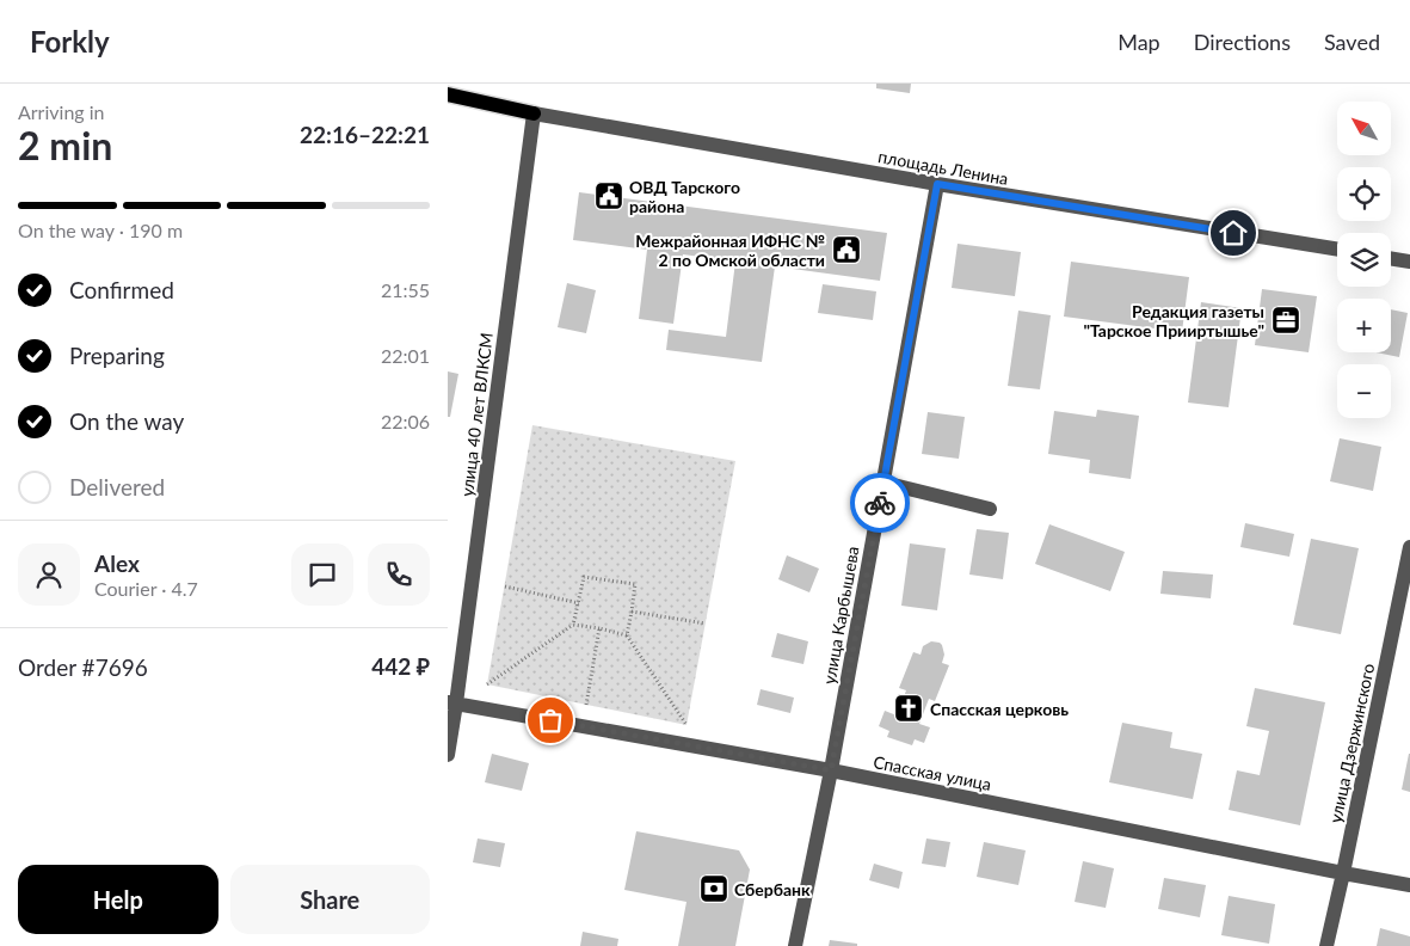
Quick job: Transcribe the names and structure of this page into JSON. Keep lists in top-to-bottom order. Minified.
{"streets":{"street":["площадь Ленина","улица 40 лет ВЛКСМ","улица Карбышева","улица Дзержинского","Спасская улица"]},"crossings":[["площадь Ленина","улица 40 лет ВЛКСМ"],["площадь Ленина","улица Карбышева"],["улица 40 лет ВЛКСМ","Спасская улица"],["улица Карбышева","Спасская улица"],["улица Дзержинского","Спасская улица"]],"places":{"public building":["ОВД Тарского района","Межрайонная ИФНС № 2 по Омской области"],"office":["Редакция газеты \"Тарское Прииртышье\""],"church":["Спасская церковь"],"bank":["Сбербанк"]},"north":"top left","page":{"header":"Forkly","nav":["Map","Directions","Saved"],"heading":["2 min","Arriving in","22:16–22:21"],"panel":["Alex","Courier · 4.7","Order #7696","442 ₽"],"map_buttons":["+","−"],"bar":"On the way · 190 m","list":[["Confirmed","21:55"],["Preparing","22:01"],["On the way","22:06"],"Delivered"],"buttons":["Help","Share"]}}
